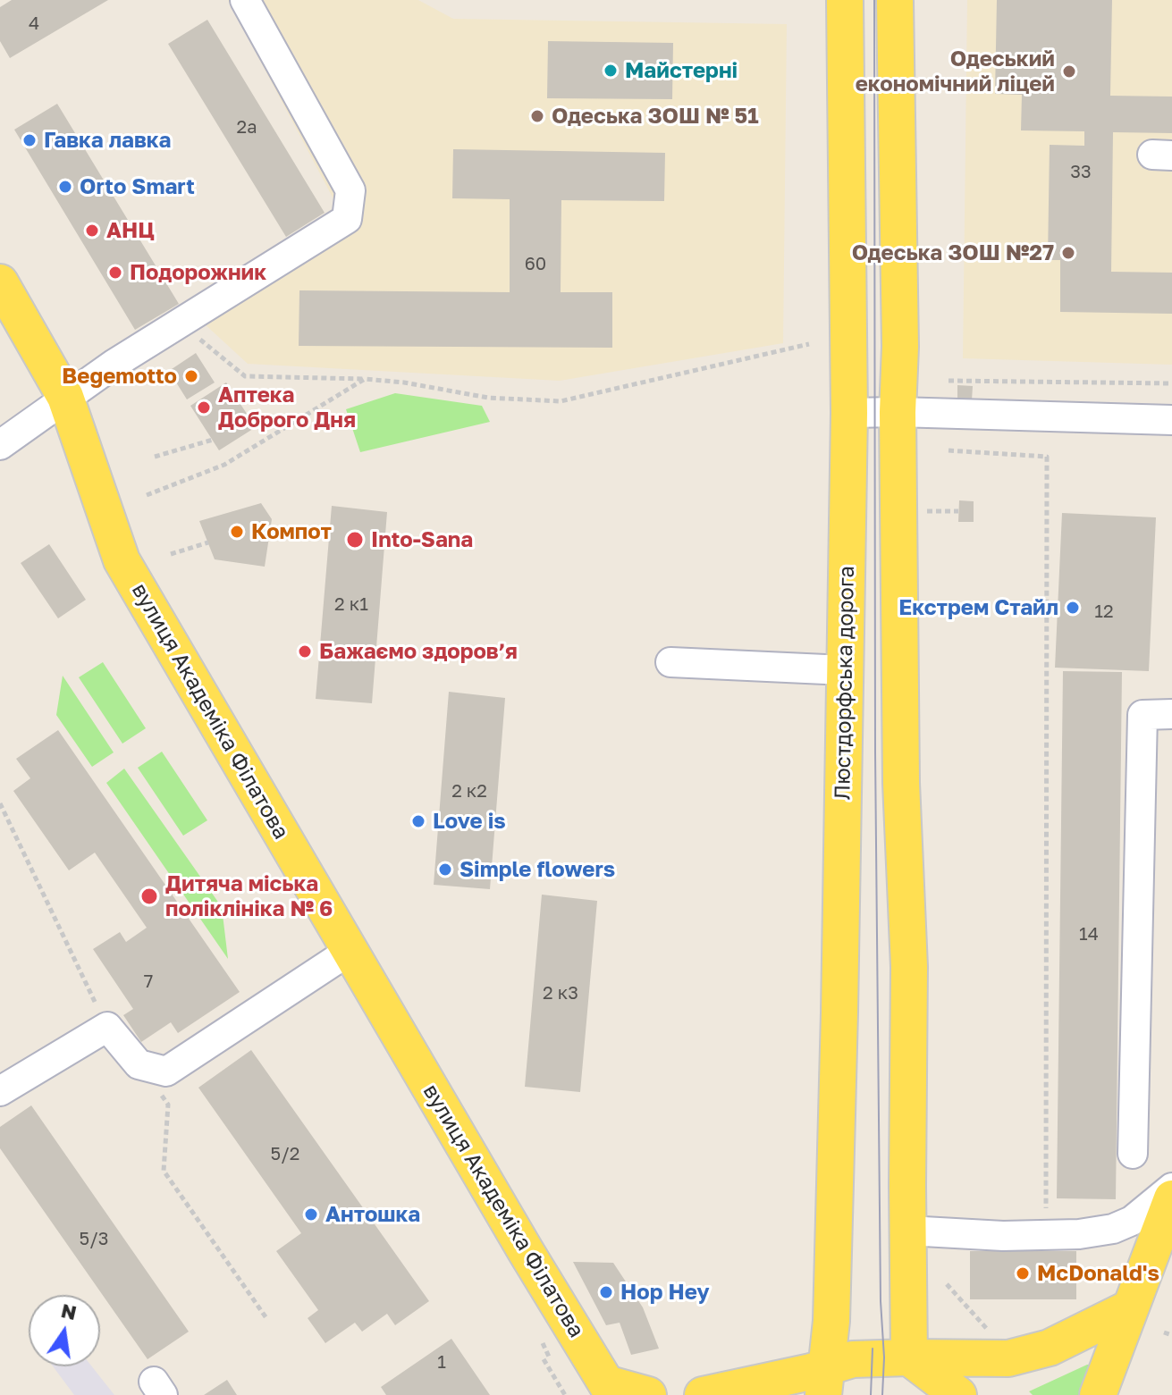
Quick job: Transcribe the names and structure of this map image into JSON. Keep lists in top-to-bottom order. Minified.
{"streets":{"main road":["Люстдорфська дорога","вулиця Академіка Філатова"]},"places":["Майстерні","Одеський економічний ліцей","Одеська ЗОШ № 51","Гавка лавка","Orto Smart","АНЦ","Одеська ЗОШ №27","Подорожник","Begemotto","Аптека Доброго Дня","Компот","Into-Sana","Екстрем Стайл","Бажаємо здоровʼя","Love is","Simple flowers","Дитяча міська поліклініка № 6","Антошка","McDonald's","Hop Hey"],"house_numbers":["4","2а","33","60","2 к1","12","2 к2","14","7","2 к3","5/2","5/3","1"],"north":"top"}
